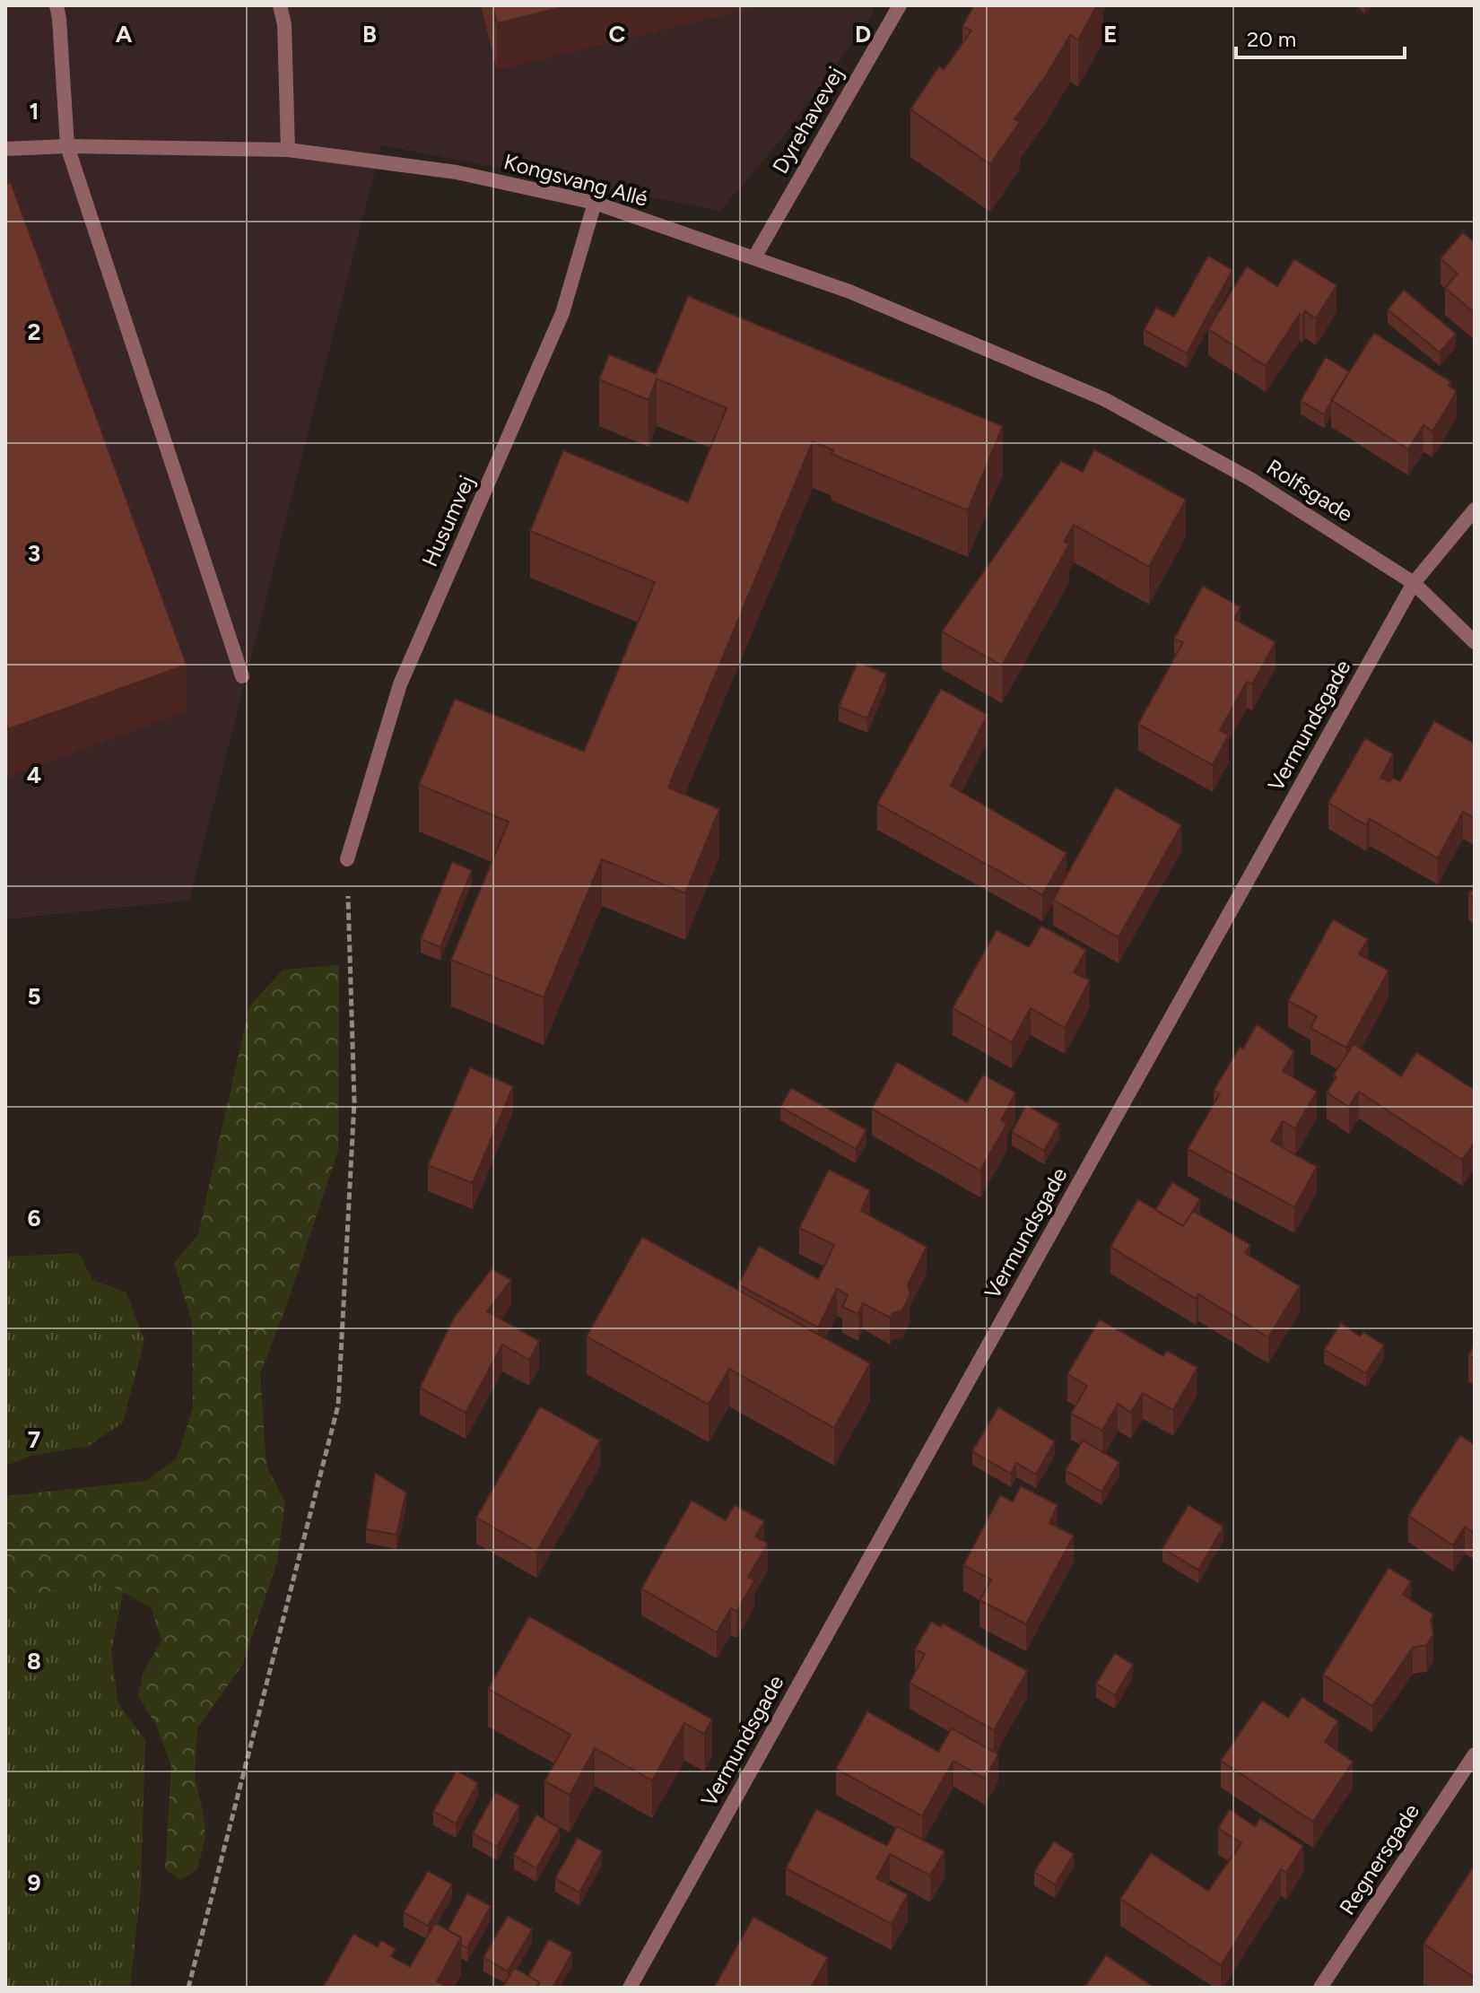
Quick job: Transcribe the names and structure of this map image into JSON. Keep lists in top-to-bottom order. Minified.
{"streets":{"street":["Dyrehavevej","Kongsvang Allé","Rolfsgade","Husumvej","Vermundsgade","Regnersgade"]},"crossings":[["Dyrehavevej","Kongsvang Allé"],["Kongsvang Allé","Rolfsgade"],["Kongsvang Allé","Husumvej"],["Rolfsgade","Vermundsgade"]],"scale_bar":"20 m","grid":{"columns":["A","B","C","D","E"],"rows":["1","2","3","4","5","6","7","8","9"]}}
